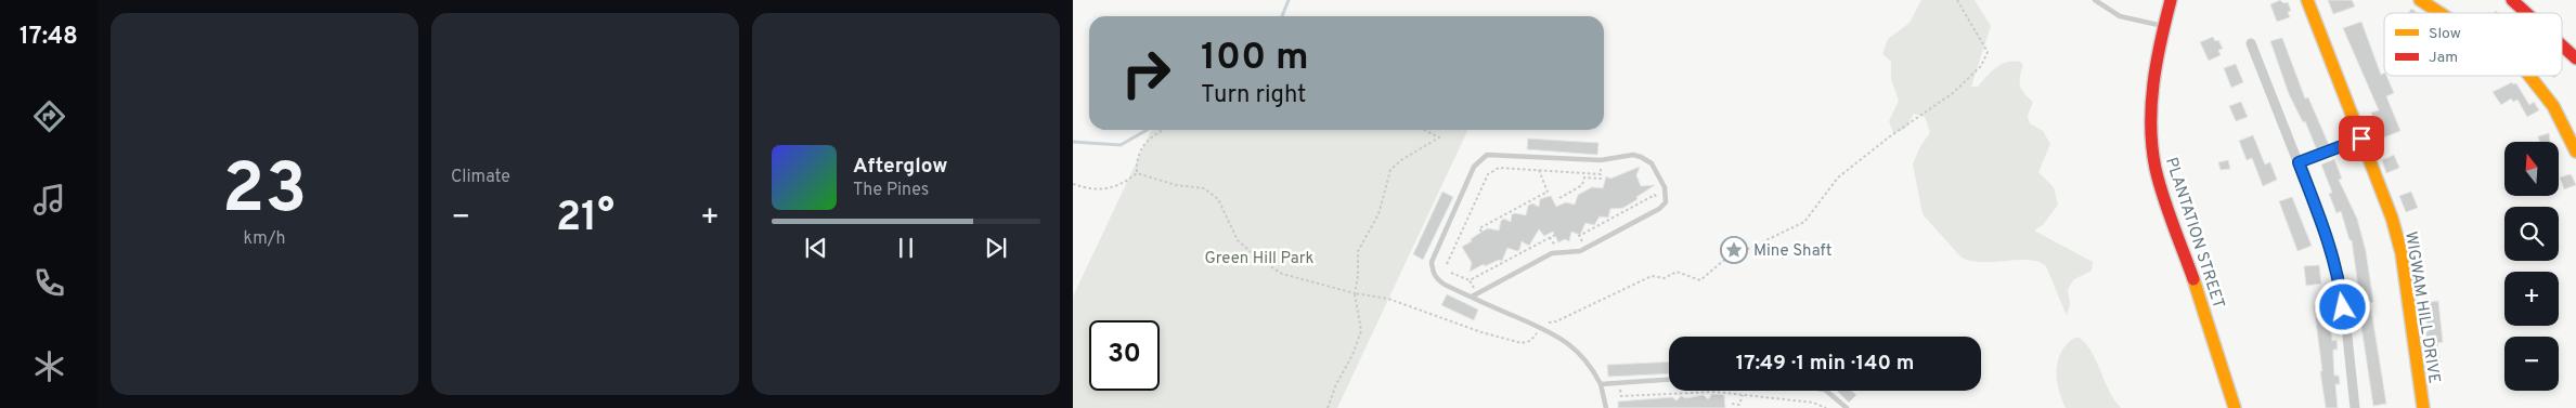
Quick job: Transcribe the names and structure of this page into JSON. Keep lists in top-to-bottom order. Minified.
{"streets":{"street":["PLANTATION STREET","WIGWAM HILL DRIVE"]},"parks":["Green Hill Park"],"places":{"place":["Mine Shaft"]},"legend":["Slow","Jam"],"north":"top","page":{"tabs":"17:48","tile":[["23","km/h"],"Climate"],"turn":["100 m","Turn right"],"map_buttons":["+","−"],"song":["Afterglow","The Pines"],"heat":["−","21°","+"],"limit":"30","trip":"17:49 · 1 min · 140 m"}}
